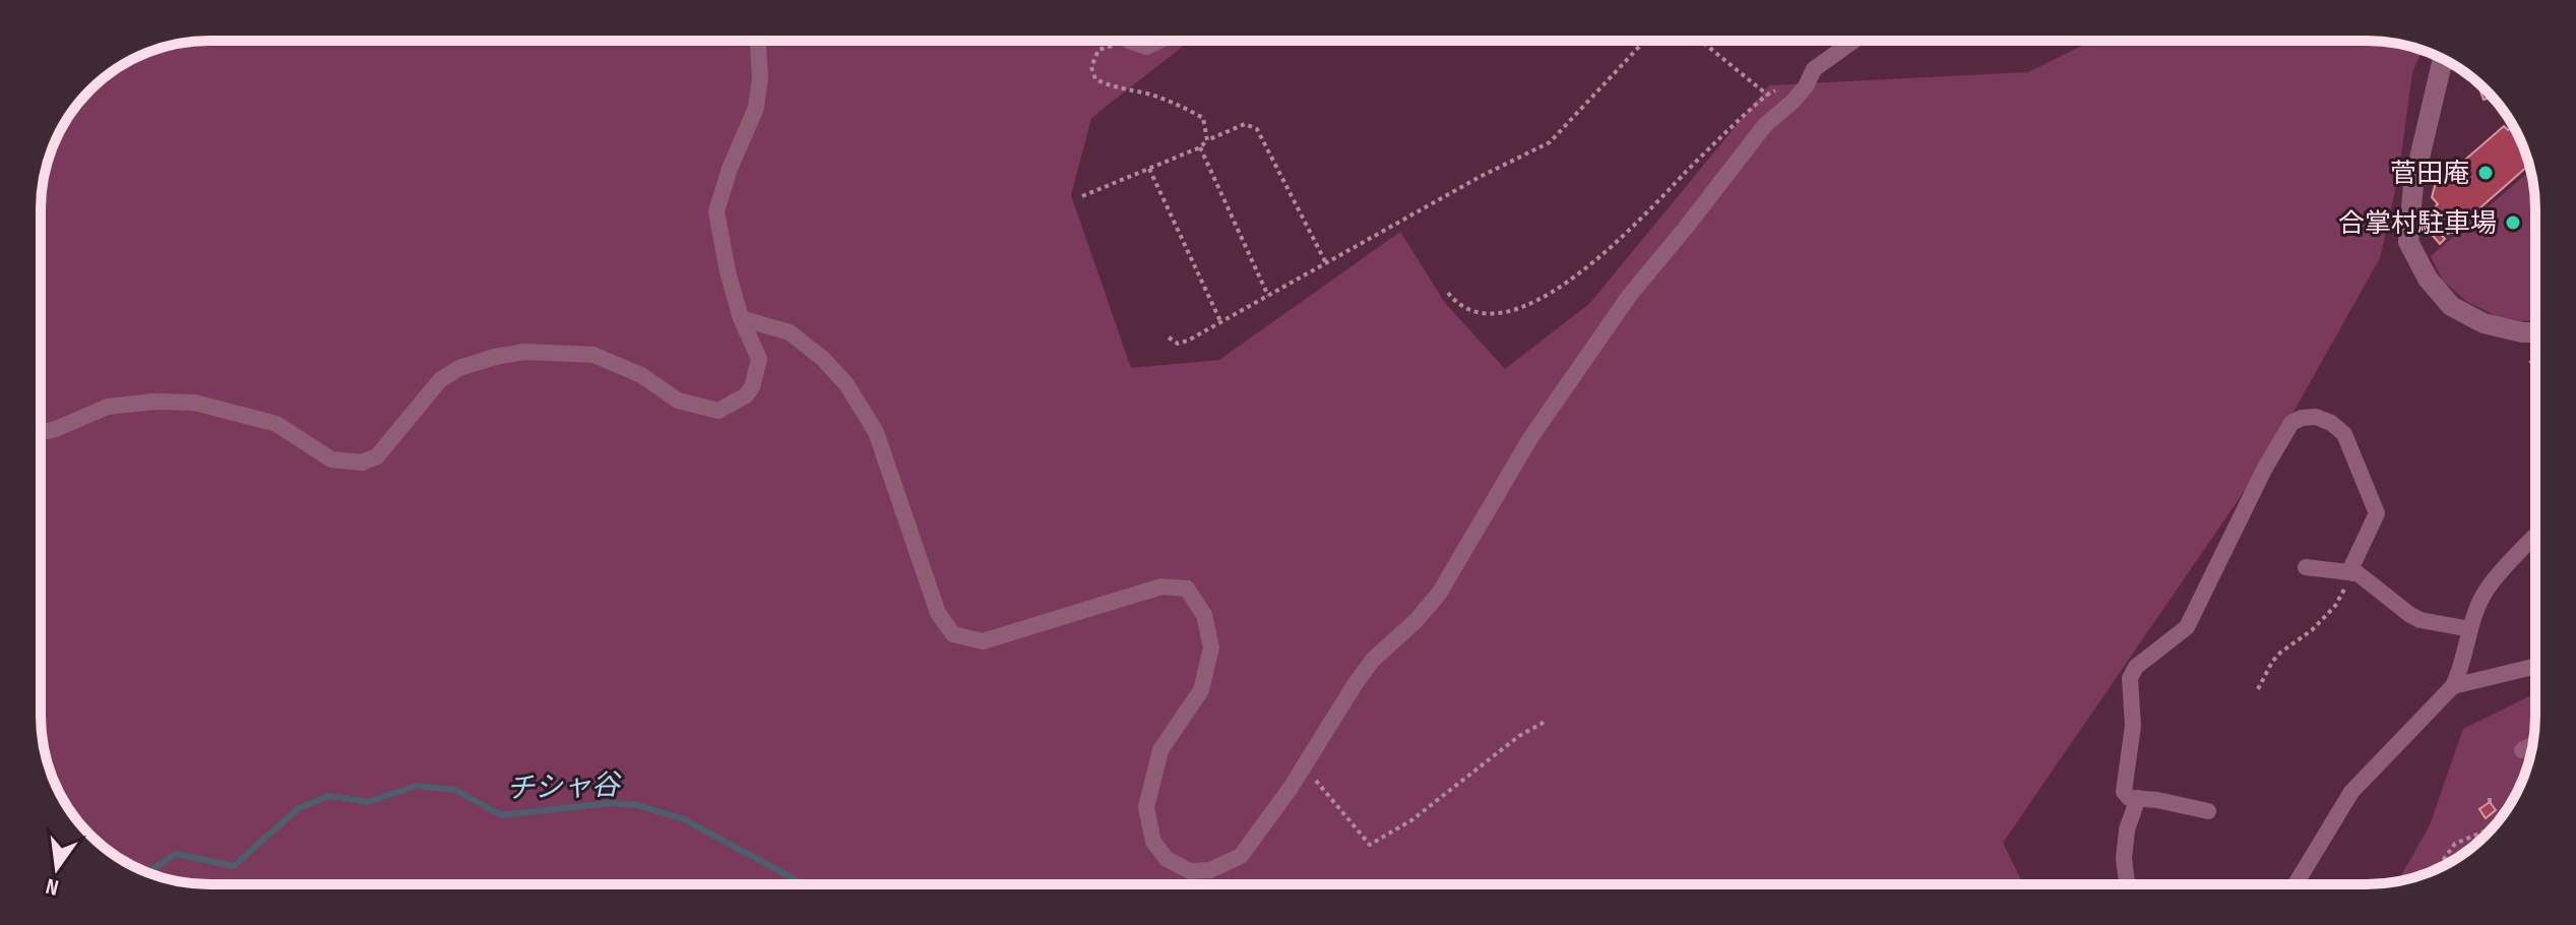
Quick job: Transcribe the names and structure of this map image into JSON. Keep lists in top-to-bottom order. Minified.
{"water":["チシャ谷"],"places":["菅田庵","合掌村駐車場"],"north":"bottom"}
